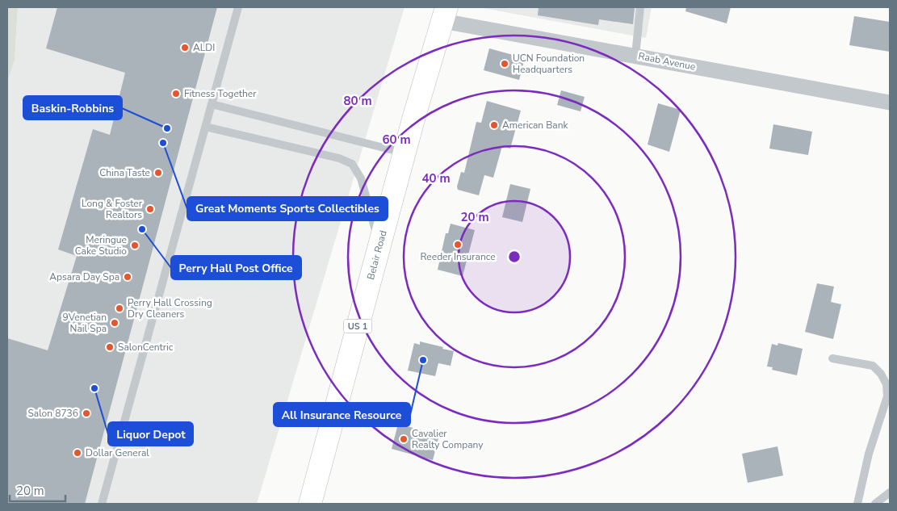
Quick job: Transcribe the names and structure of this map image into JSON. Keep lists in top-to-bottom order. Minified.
{"streets":{"highway":["Belair Road","US 1"],"street":["Raab Avenue"]},"crossings":[["Raab Avenue","Belair Road"]],"places":["ALDI","UCN Foundation Headquarters","Fitness Together","American Bank","Baskin-Robbins","Great Moments Sports Collectibles","China Taste","Long & Foster Realtors","Perry Hall Post Office","Reeder Insurance","Meringue Cake Studio","Apsara Day Spa","Perry Hall Crossing Dry Cleaners","9Venetian Nail Spa","SalonCentric","All Insurance Resource","Liquor Depot","Salon 8736","Cavalier Realty Company","Dollar General"],"scale_bar":"20 m","rings":["80 m","60 m","40 m","20 m"]}
